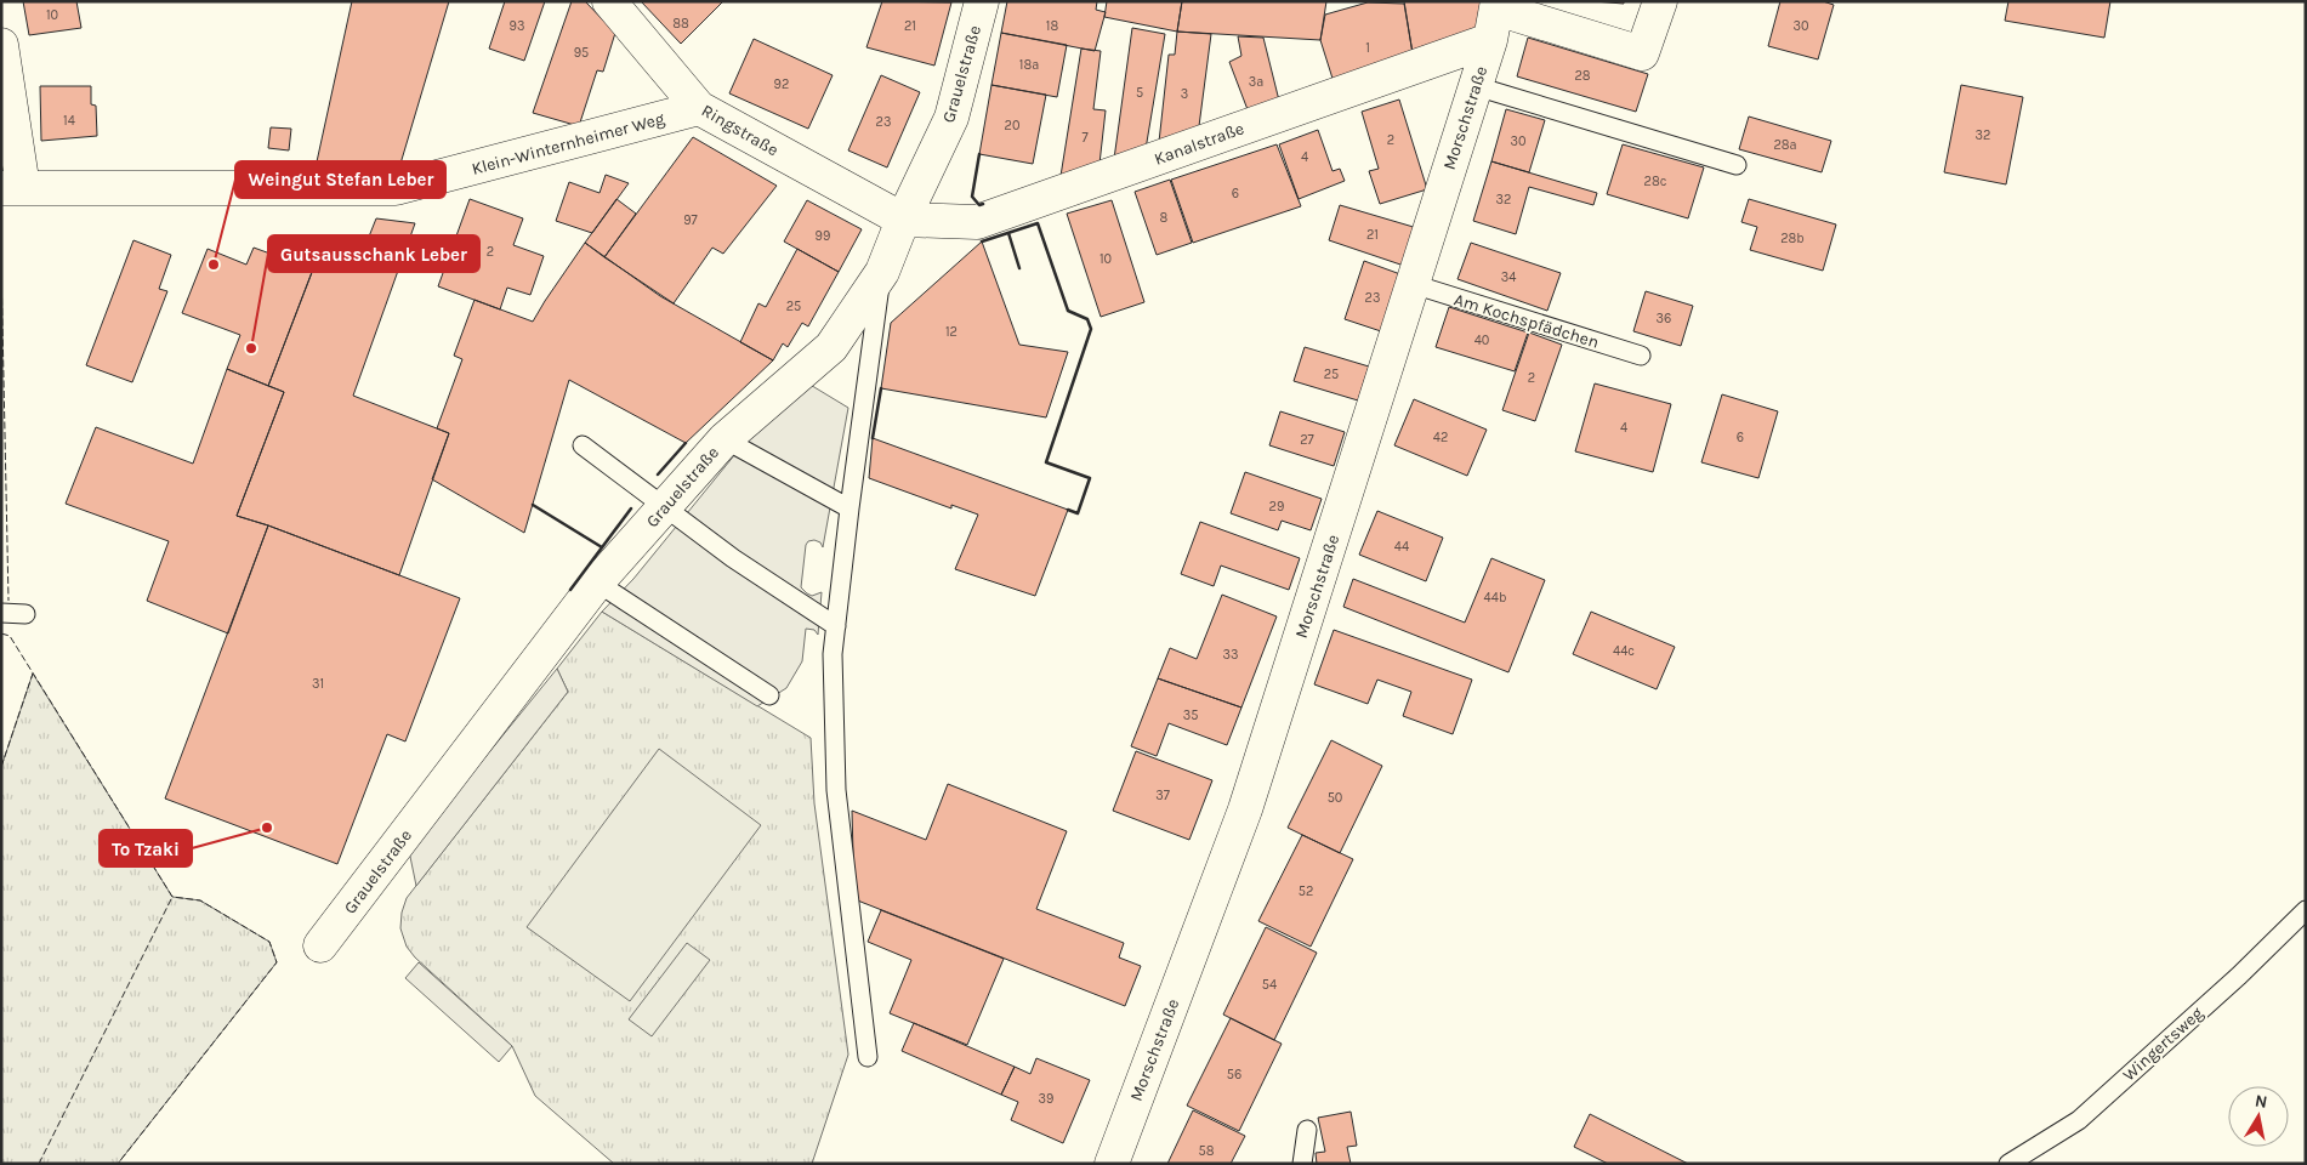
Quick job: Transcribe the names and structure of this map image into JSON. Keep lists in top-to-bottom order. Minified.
{"streets":{"street":["Grauelstraße","Morschstraße","Ringstraße","Klein-Winternheimer Weg","Kanalstraße"],"lane":["Am Kochspfädchen","Wingertsweg"]},"crossings":[["Grauelstraße","Ringstraße"],["Grauelstraße","Kanalstraße"],["Morschstraße","Kanalstraße"],["Morschstraße","Am Kochspfädchen"],["Ringstraße","Klein-Winternheimer Weg"],["Ringstraße","Kanalstraße"]],"places":["Weingut Stefan Leber","Gutsausschank Leber","To Tzaki"],"house_numbers":["10","88","93","21","18","30","1","95","18a","28","3a","92","5","3","14","23","20","32","7","2","30","28a","4","28c","6","32","8","97","21","99","28b","2","10","34","23","25","36","12","40","25","2","4","42","6","27","29","44","44b","44c","33","31","35","37","50","52","54","56","39","58"],"north":"top"}
